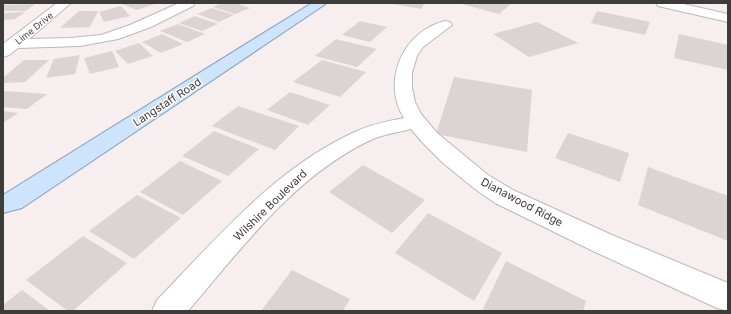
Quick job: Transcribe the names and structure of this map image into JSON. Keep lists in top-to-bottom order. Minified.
{"streets":{"main road":["Langstaff Road"],"street":["Lime Drive","Dianawood Ridge","Wilshire Boulevard"]},"crossings":[["Dianawood Ridge","Wilshire Boulevard"]]}
